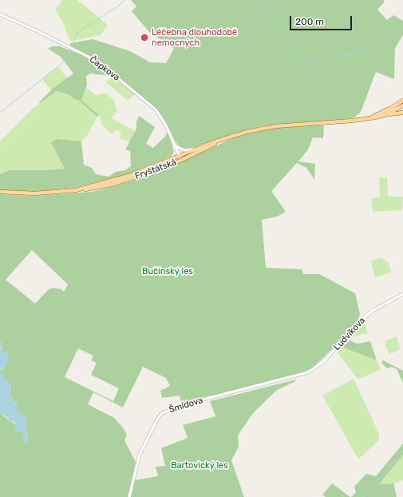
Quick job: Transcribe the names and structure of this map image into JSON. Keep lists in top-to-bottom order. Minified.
{"streets":{"main road":["Fryštátská"],"street":["Čapkova","Ludvíkova","Šmídova"]},"crossings":[["Čapkova","Fryštátská"],["Ludvíkova","Šmídova"]],"parks":["Bučinský les","Bartovický les"],"places":["Léčebna dlouhodobě nemocných"],"scale_bar":"200 m"}
